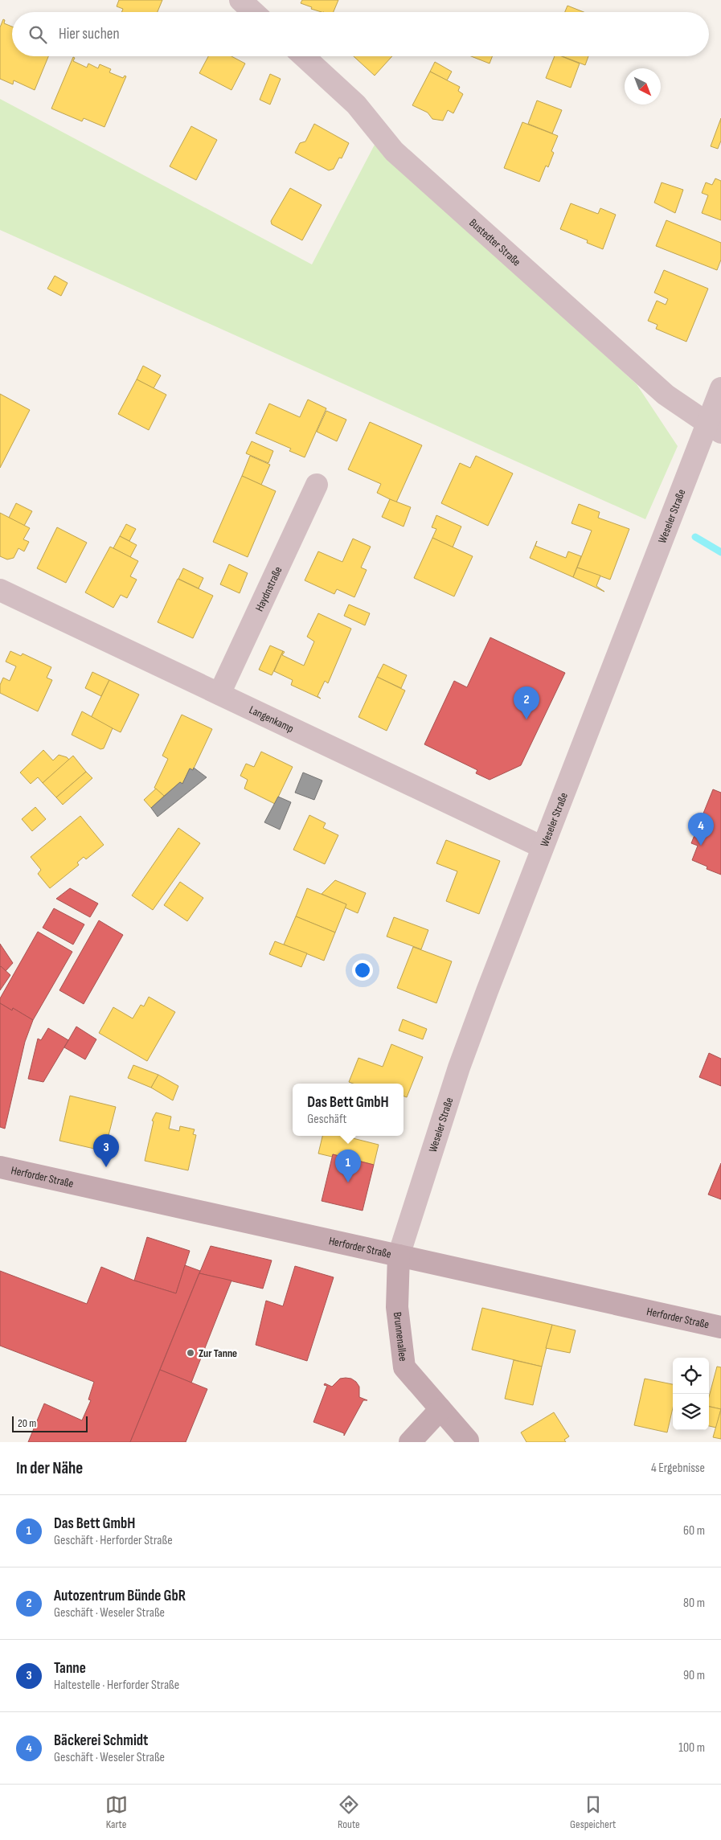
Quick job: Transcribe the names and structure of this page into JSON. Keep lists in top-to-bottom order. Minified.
{"streets":{"main road":["Herforder Straße","Brunnenallee"],"street":["Bustedter Straße","Weseler Straße","Haydnstraße","Langenkamp"]},"crossings":[["Bustedter Straße","Weseler Straße"],["Weseler Straße","Langenkamp"],["Weseler Straße","Herforder Straße"],["Weseler Straße","Brunnenallee"],["Haydnstraße","Langenkamp"],["Herforder Straße","Brunnenallee"]],"places":["Zur Tanne"],"scale_bar":"20 m","north":"bottom right","page":{"search":"Hier suchen","pins":["2","4","3","1"],"popup":["Das Bett GmbH","Geschäft"],"scale":"20 m","heading":["In der Nähe","4 Ergebnisse"],"list":[{"mark":"1","name":"Das Bett GmbH","note":"Geschäft · Herforder Straße","value":"60 m"},{"mark":"2","name":"Autozentrum Bünde GbR","note":"Geschäft · Weseler Straße","value":"80 m"},{"mark":"3","name":"Tanne","note":"Haltestelle · Herforder Straße","value":"90 m"},{"mark":"4","name":"Bäckerei Schmidt","note":"Geschäft · Weseler Straße","value":"100 m"}],"nav":["Karte","Route","Gespeichert"]}}
